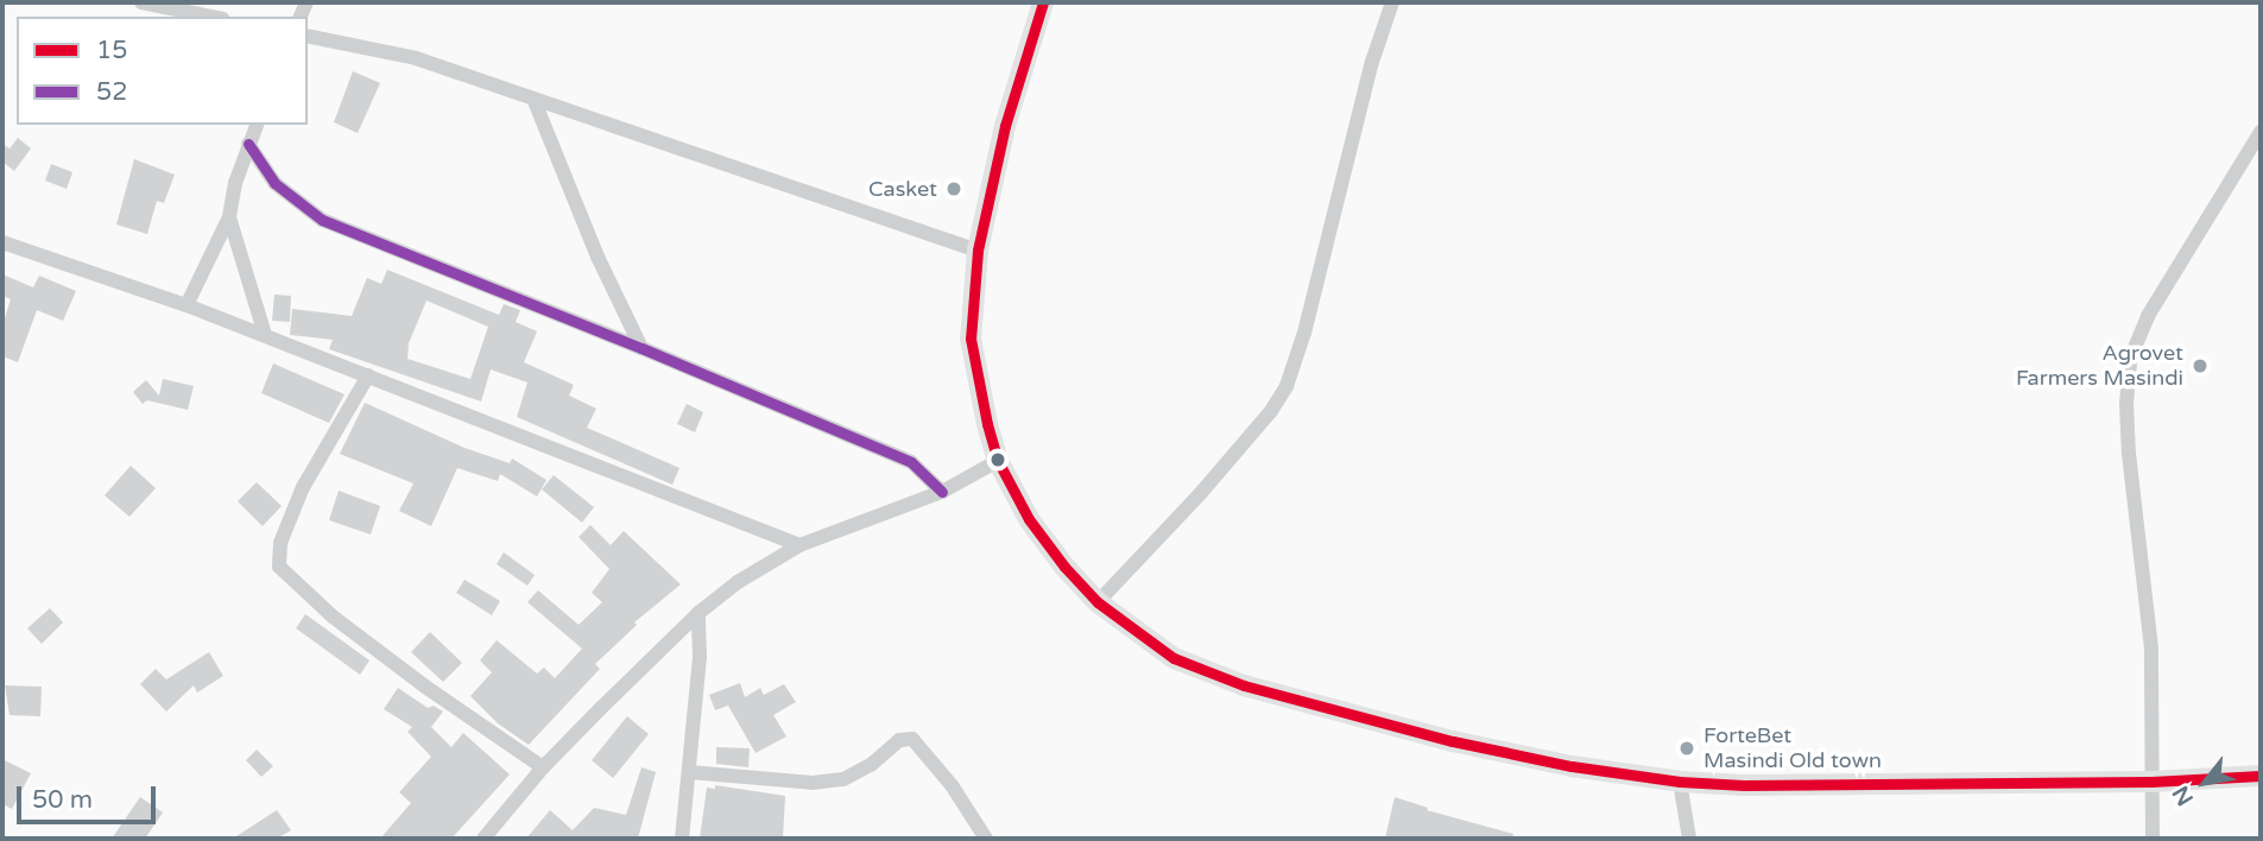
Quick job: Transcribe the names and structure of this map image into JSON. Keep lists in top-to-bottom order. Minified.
{"places":["Casket","Agrovet Farmers Masindi","ForteBet Masindi Old town"],"lines":["transit line 15","transit line 52"],"legend":["15","52"],"scale_bar":"50 m","north":"bottom left"}
